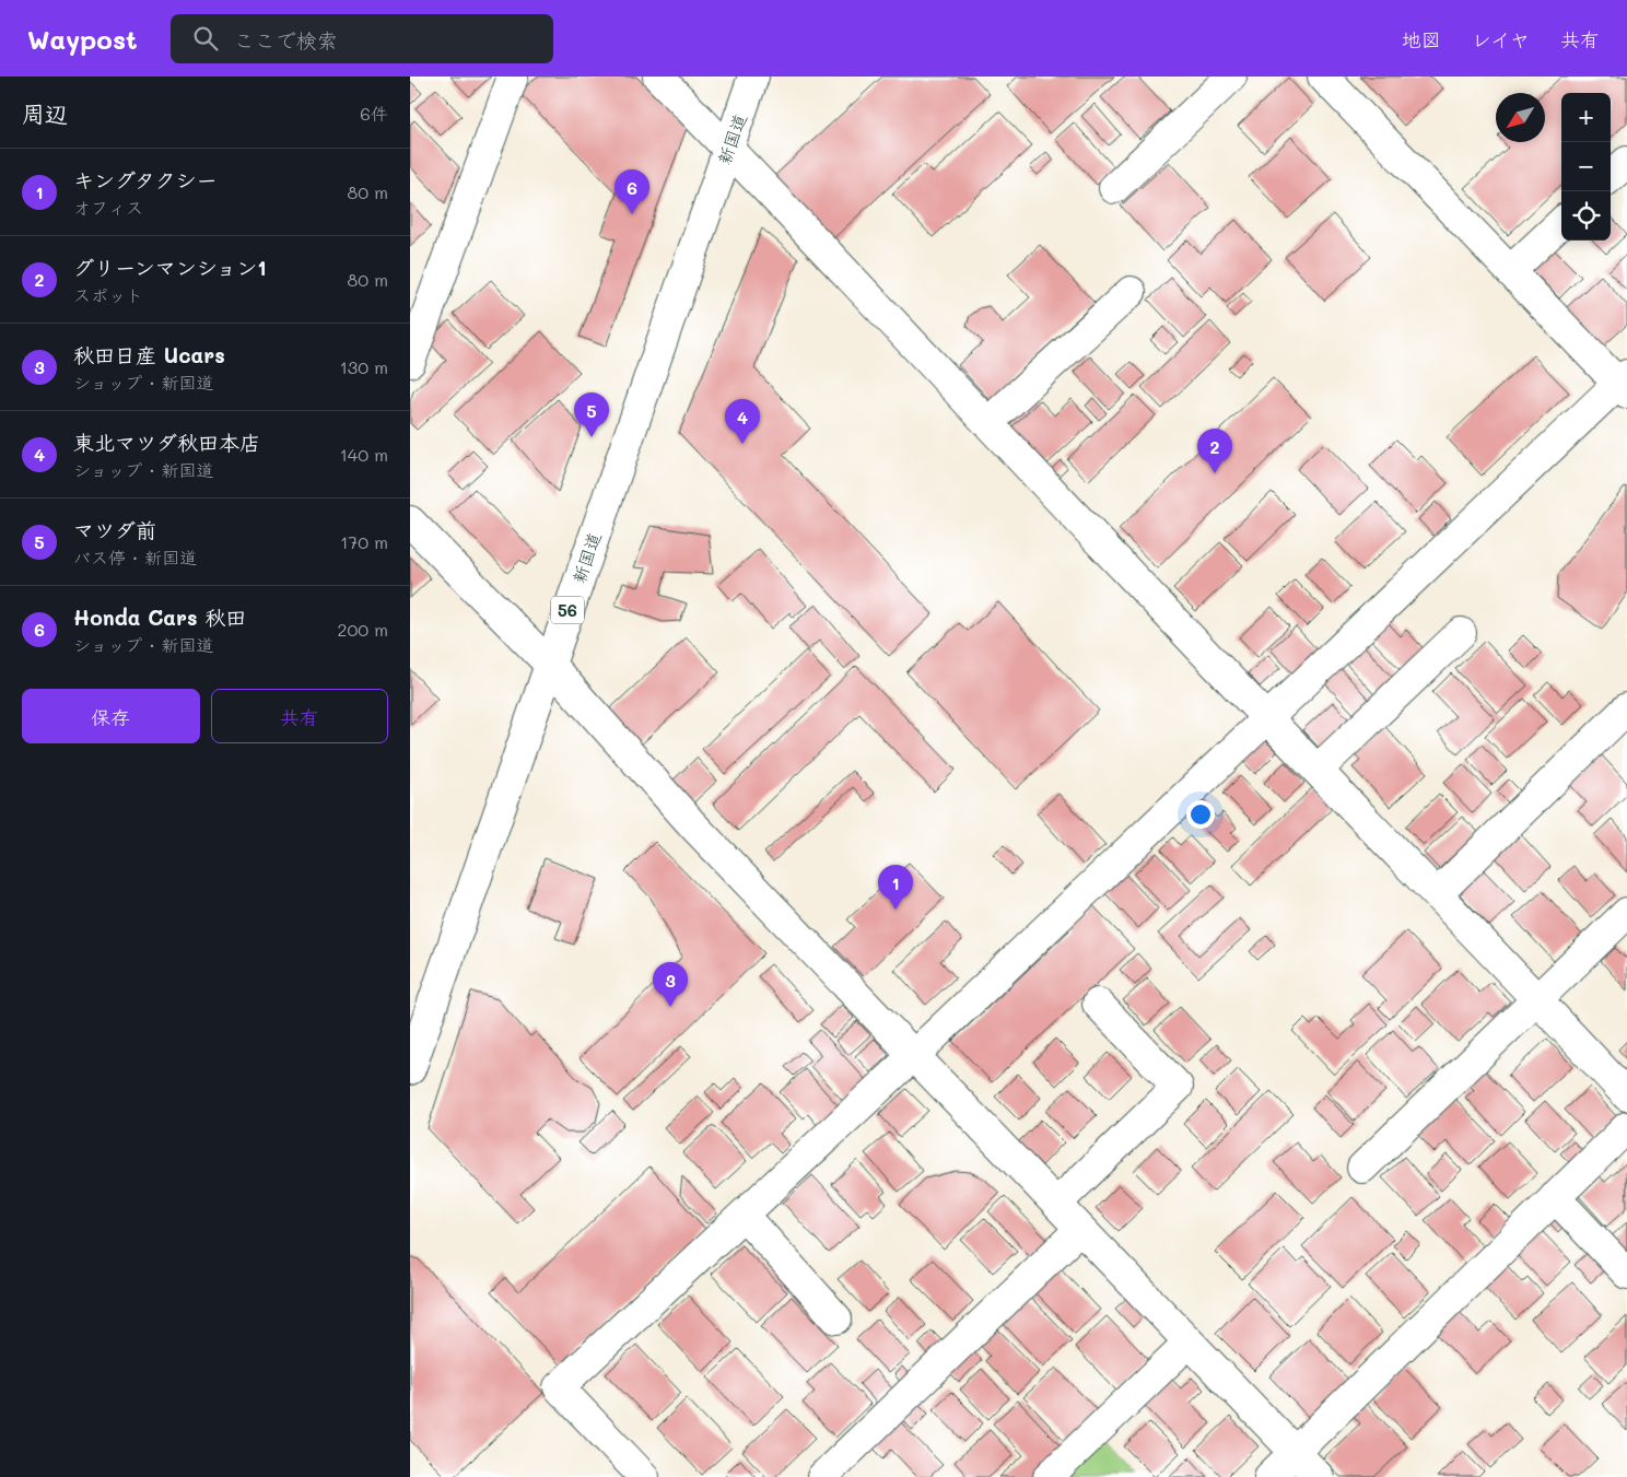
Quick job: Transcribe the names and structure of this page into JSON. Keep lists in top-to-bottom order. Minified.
{"streets":{"street":["新国道","56"]},"north":"bottom left","page":{"header":"Waypost","search":"ここで検索","nav":["地図","レイヤ","共有"],"heading":["周辺","6件"],"map_buttons":["+","−"],"list":[{"mark":"1","name":"キングタクシー","note":"オフィス","value":"80 m"},{"mark":"2","name":"グリーンマンション1","note":"スポット","value":"80 m"},{"mark":"3","name":"秋田日産 Ucars","note":"ショップ · 新国道","value":"130 m"},{"mark":"4","name":"東北マツダ秋田本店","note":"ショップ · 新国道","value":"140 m"},{"mark":"5","name":"マツダ前","note":"バス停 · 新国道","value":"170 m"},{"mark":"6","name":"Honda Cars 秋田","note":"ショップ · 新国道","value":"200 m"}],"pins":["6","5","4","2","1","3"],"buttons":["保存","共有"]}}
